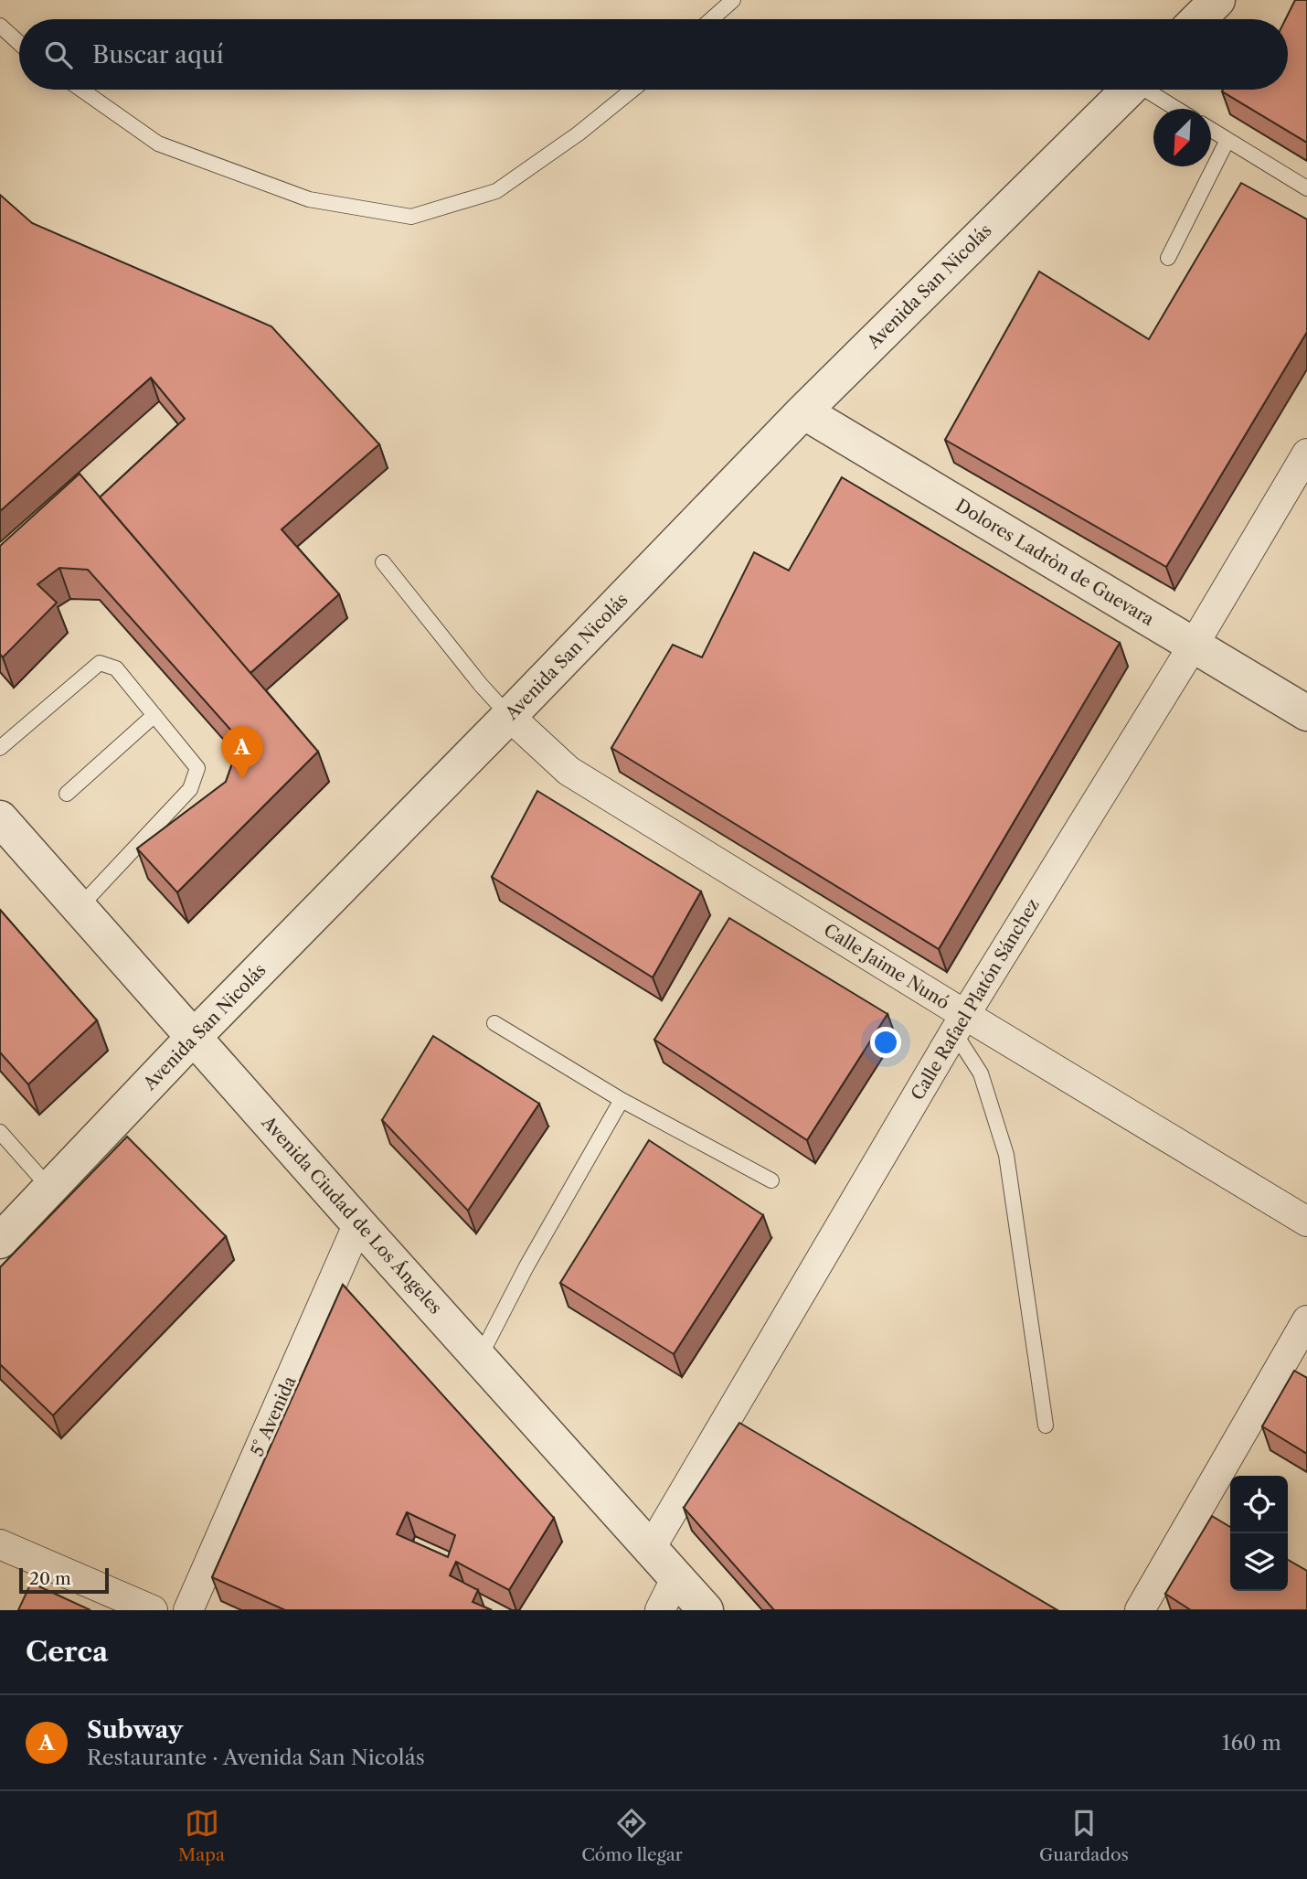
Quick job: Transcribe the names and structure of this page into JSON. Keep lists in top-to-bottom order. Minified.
{"streets":{"street":["Avenida San Nicolás","Dolores Ladròn de Guevara","Calle Jaime Nunó","Calle Rafael Platón Sánchez","Avenida Ciudad de Los Ángeles","5° Avenida"]},"crossings":[["Avenida San Nicolás","Dolores Ladròn de Guevara"],["Avenida San Nicolás","Calle Jaime Nunó"],["Avenida San Nicolás","Avenida Ciudad de Los Ángeles"],["Dolores Ladròn de Guevara","Calle Rafael Platón Sánchez"],["Calle Jaime Nunó","Calle Rafael Platón Sánchez"],["Calle Rafael Platón Sánchez","Avenida Ciudad de Los Ángeles"],["Avenida Ciudad de Los Ángeles","5° Avenida"]],"scale_bar":"20 m","north":"bottom left","page":{"search":"Buscar aquí","pins":"A","scale":"20 m","heading":"Cerca","list":[{"mark":"A","name":"Subway","note":"Restaurante · Avenida San Nicolás","value":"160 m"}],"nav":["Mapa","Cómo llegar","Guardados"]}}
